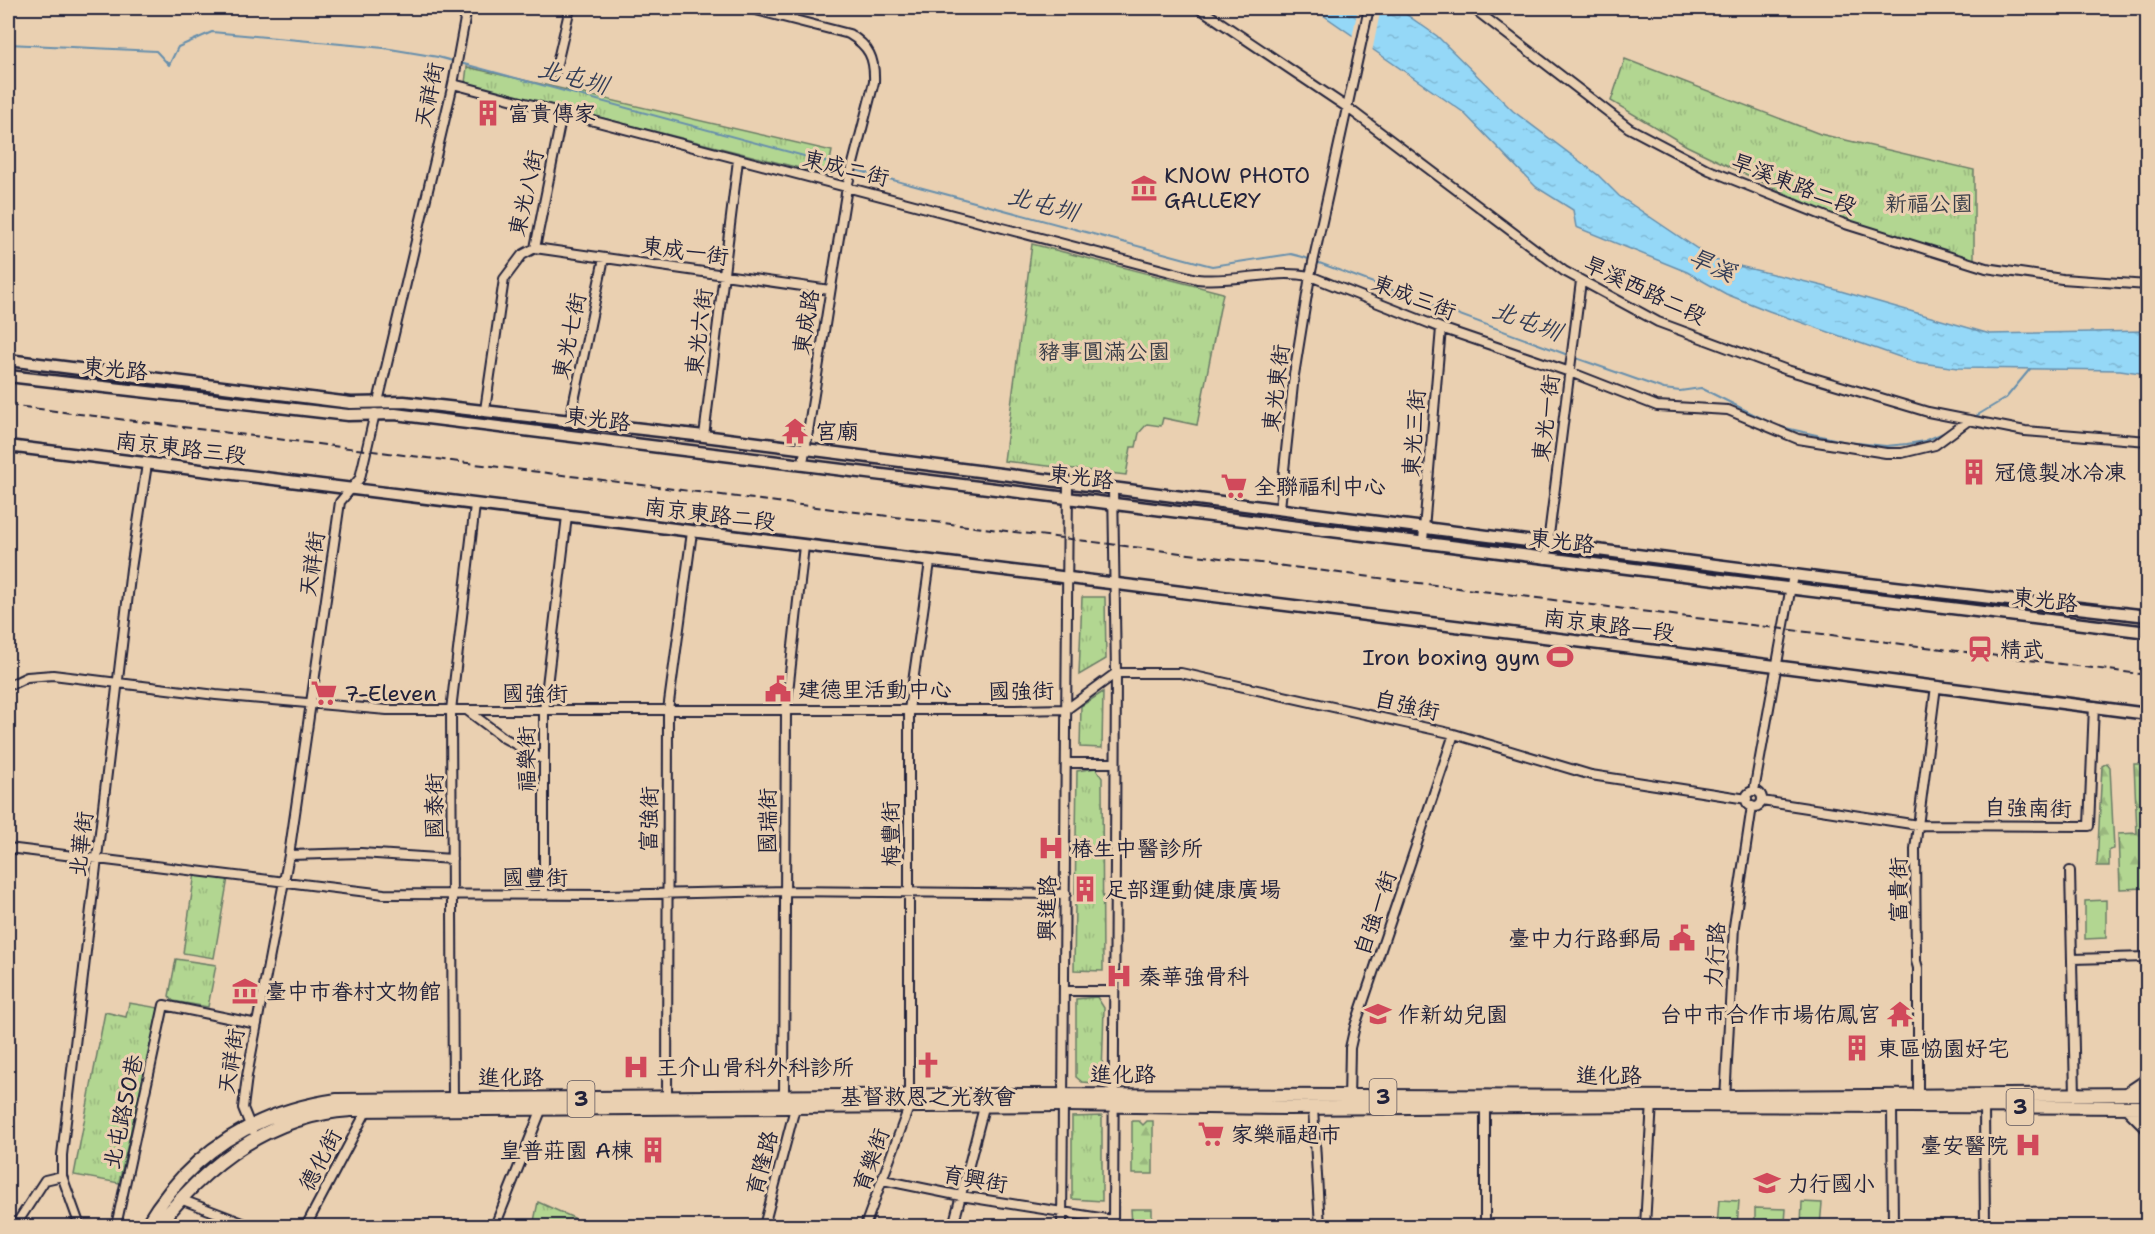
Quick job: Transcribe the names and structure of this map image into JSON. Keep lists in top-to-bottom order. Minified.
{"streets":{"main road":["進化路","3"],"street":["天祥街","東成二街","旱溪東路二段","東光八街","東成一街","旱溪西路二段","東成三街","東成路","東光六街","東光七街","東光路","東光東街","東光一街","東光三街","南京東路三段","南京東路二段","南京東路一段","國強街","自強街","福樂街","國泰街","自強南街","富強街","國瑞街","梅豐街","北華街","國豐街","富貴街","興進路","自強一街","力行路","北屯路50巷","德化街","育樂街","育隆路","育興街"]},"crossings":[["天祥街","東成二街"],["天祥街","東光路"],["天祥街","南京東路三段"],["天祥街","南京東路二段"],["天祥街","國強街"],["天祥街","國豐街"],["天祥街","進化路"],["天祥街","北屯路50巷"],["東成二街","東光八街"],["東成二街","東成三街"],["東成二街","東成路"],["東成二街","東光六街"],["東光八街","東成一街"],["東光八街","東光路"],["東成一街","東成路"],["東成一街","東光六街"],["東成一街","東光七街"],["旱溪西路二段","東成三街"],["旱溪西路二段","東光東街"],["旱溪西路二段","東光一街"],["東成三街","東光東街"],["東成三街","東光一街"],["東成三街","東光三街"],["東成路","東光路"],["東光六街","東光路"],["東光七街","東光路"],["東光路","東光東街"],["東光路","東光一街"],["東光路","東光三街"],["東光路","興進路"],["南京東路三段","南京東路二段"],["南京東路三段","北華街"],["南京東路二段","南京東路一段"],["南京東路二段","福樂街"],["南京東路二段","國泰街"],["南京東路二段","富強街"],["南京東路二段","國瑞街"],["南京東路二段","梅豐街"],["南京東路二段","興進路"],["南京東路一段","自強南街"],["南京東路一段","富貴街"],["南京東路一段","興進路"],["國強街","福樂街"],["國強街","國泰街"],["國強街","富強街"],["國強街","國瑞街"],["國強街","梅豐街"],["國強街","北華街"],["國強街","興進路"],["自強街","自強一街"],["自強街","力行路"],["福樂街","國豐街"],["國泰街","國豐街"],["國泰街","進化路"],["自強南街","富貴街"],["富強街","國豐街"],["富強街","進化路"],["國瑞街","國豐街"],["國瑞街","進化路"],["梅豐街","國豐街"],["梅豐街","進化路"],["梅豐街","育樂街"],["北華街","國豐街"],["國豐街","興進路"],["富貴街","進化路"],["興進路","進化路"],["興進路","育興街"],["自強一街","進化路"],["力行路","進化路"],["進化路","德化街"],["進化路","育樂街"],["進化路","育隆路"],["育樂街","育興街"]],"water":["北屯圳","旱溪"],"parks":["新福公園","豬事圓滿公園"],"places":{"building":["富貴傳家","冠億製冰冷凍","足部運動健康廣場","東區恊園好宅","皇普莊園 A棟"],"museum":["KNOW PHOTO GALLERY","臺中市眷村文物館"],"temple":["宮廟","台中市合作市場佑鳳宮"],"supermarket":["全聯福利中心","7-Eleven","家樂福超市"],"station":["精武"],"sports":["Iron boxing gym"],"public building":["建德里活動中心","臺中力行路郵局"],"hospital":["椿生中醫診所","秦華強骨科","王介山骨科外科診所","臺安醫院"],"school or university":["作新幼兒園","力行國小"],"church":["基督救恩之光教會"]}}
